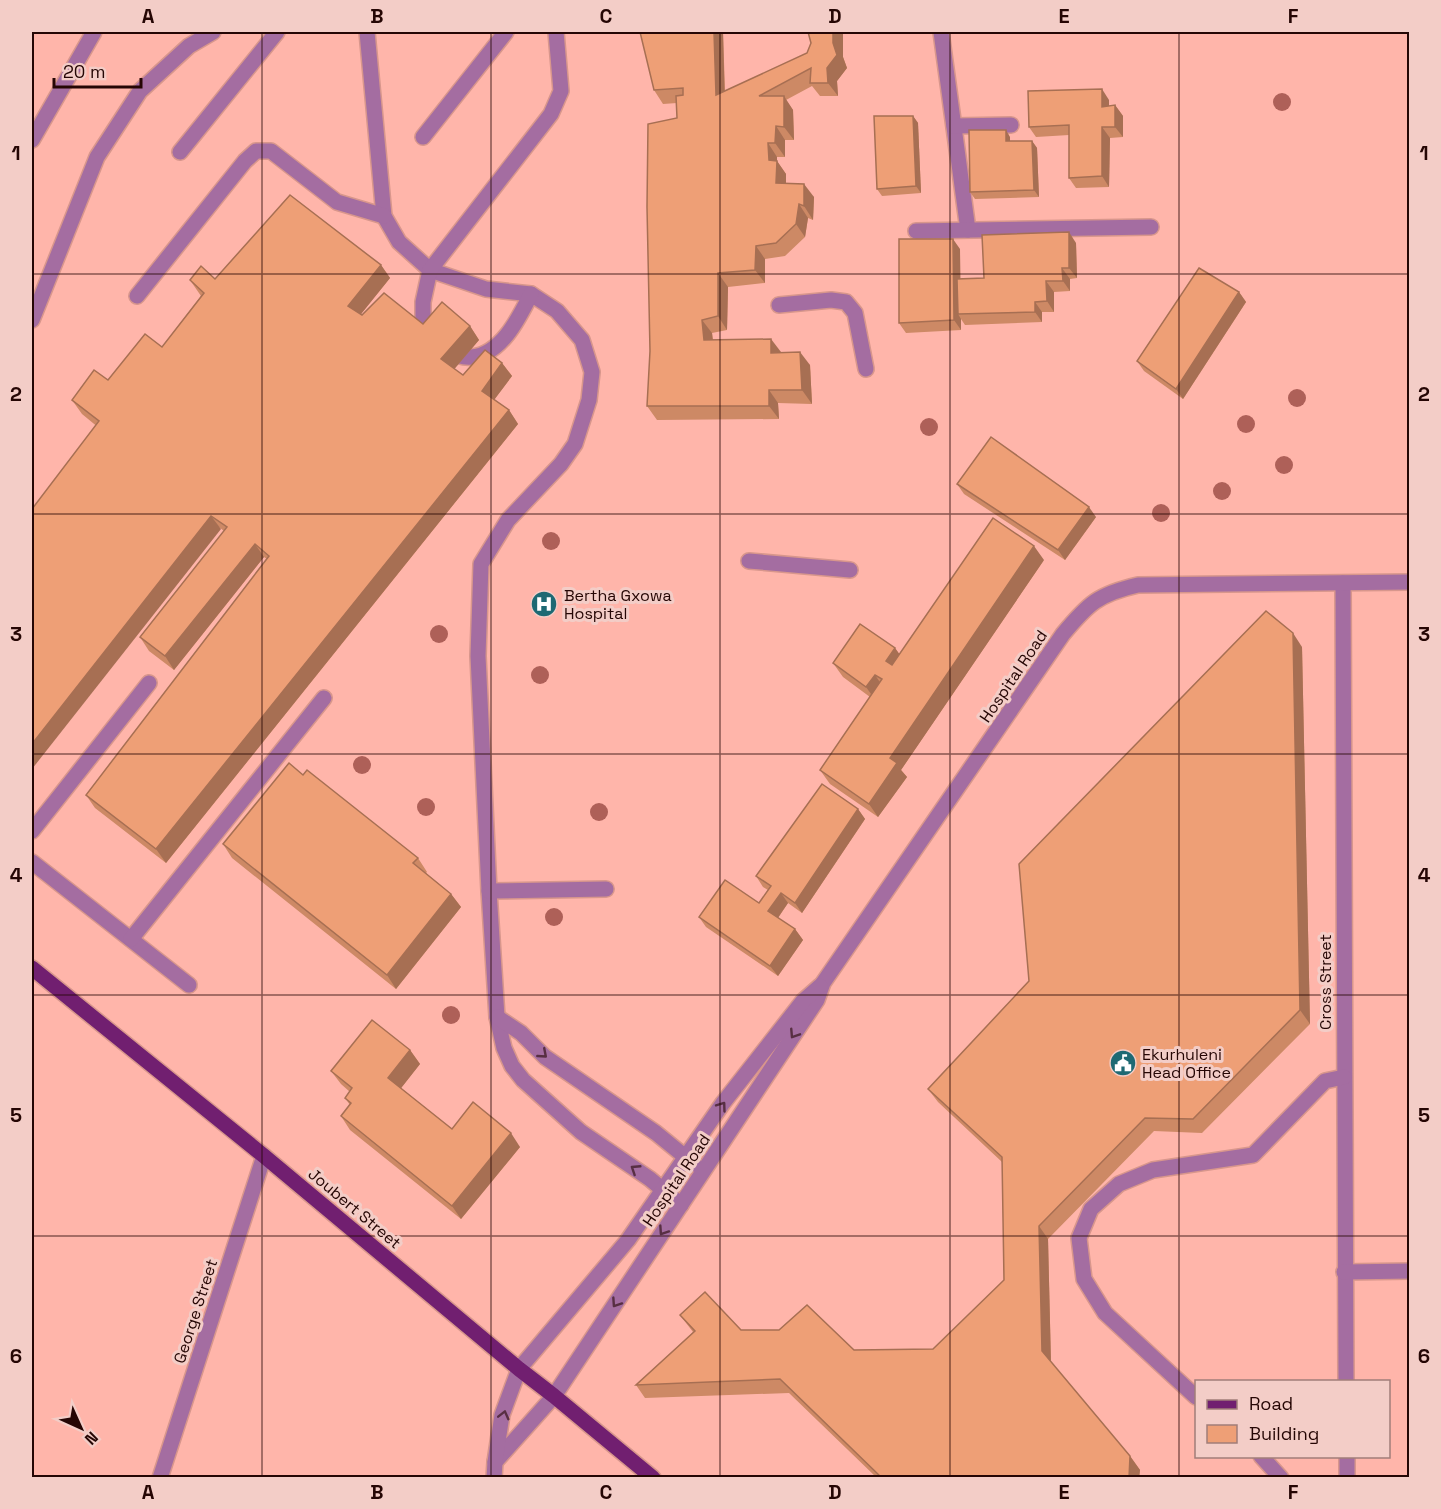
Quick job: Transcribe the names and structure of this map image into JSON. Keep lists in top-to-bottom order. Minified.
{"streets":{"main road":["Joubert Street"],"street":["Hospital Road","Cross Street","George Street"]},"crossings":[["Hospital Road","Cross Street"],["Hospital Road","Joubert Street"],["Joubert Street","George Street"]],"places":{"hospital":["Bertha Gxowa Hospital"],"public building":["Ekurhuleni Head Office"]},"legend":["Road","Building"],"scale_bar":"20 m","north":"bottom right","grid":{"columns":["A","B","C","D","E","F"],"rows":["1","2","3","4","5","6"]}}
